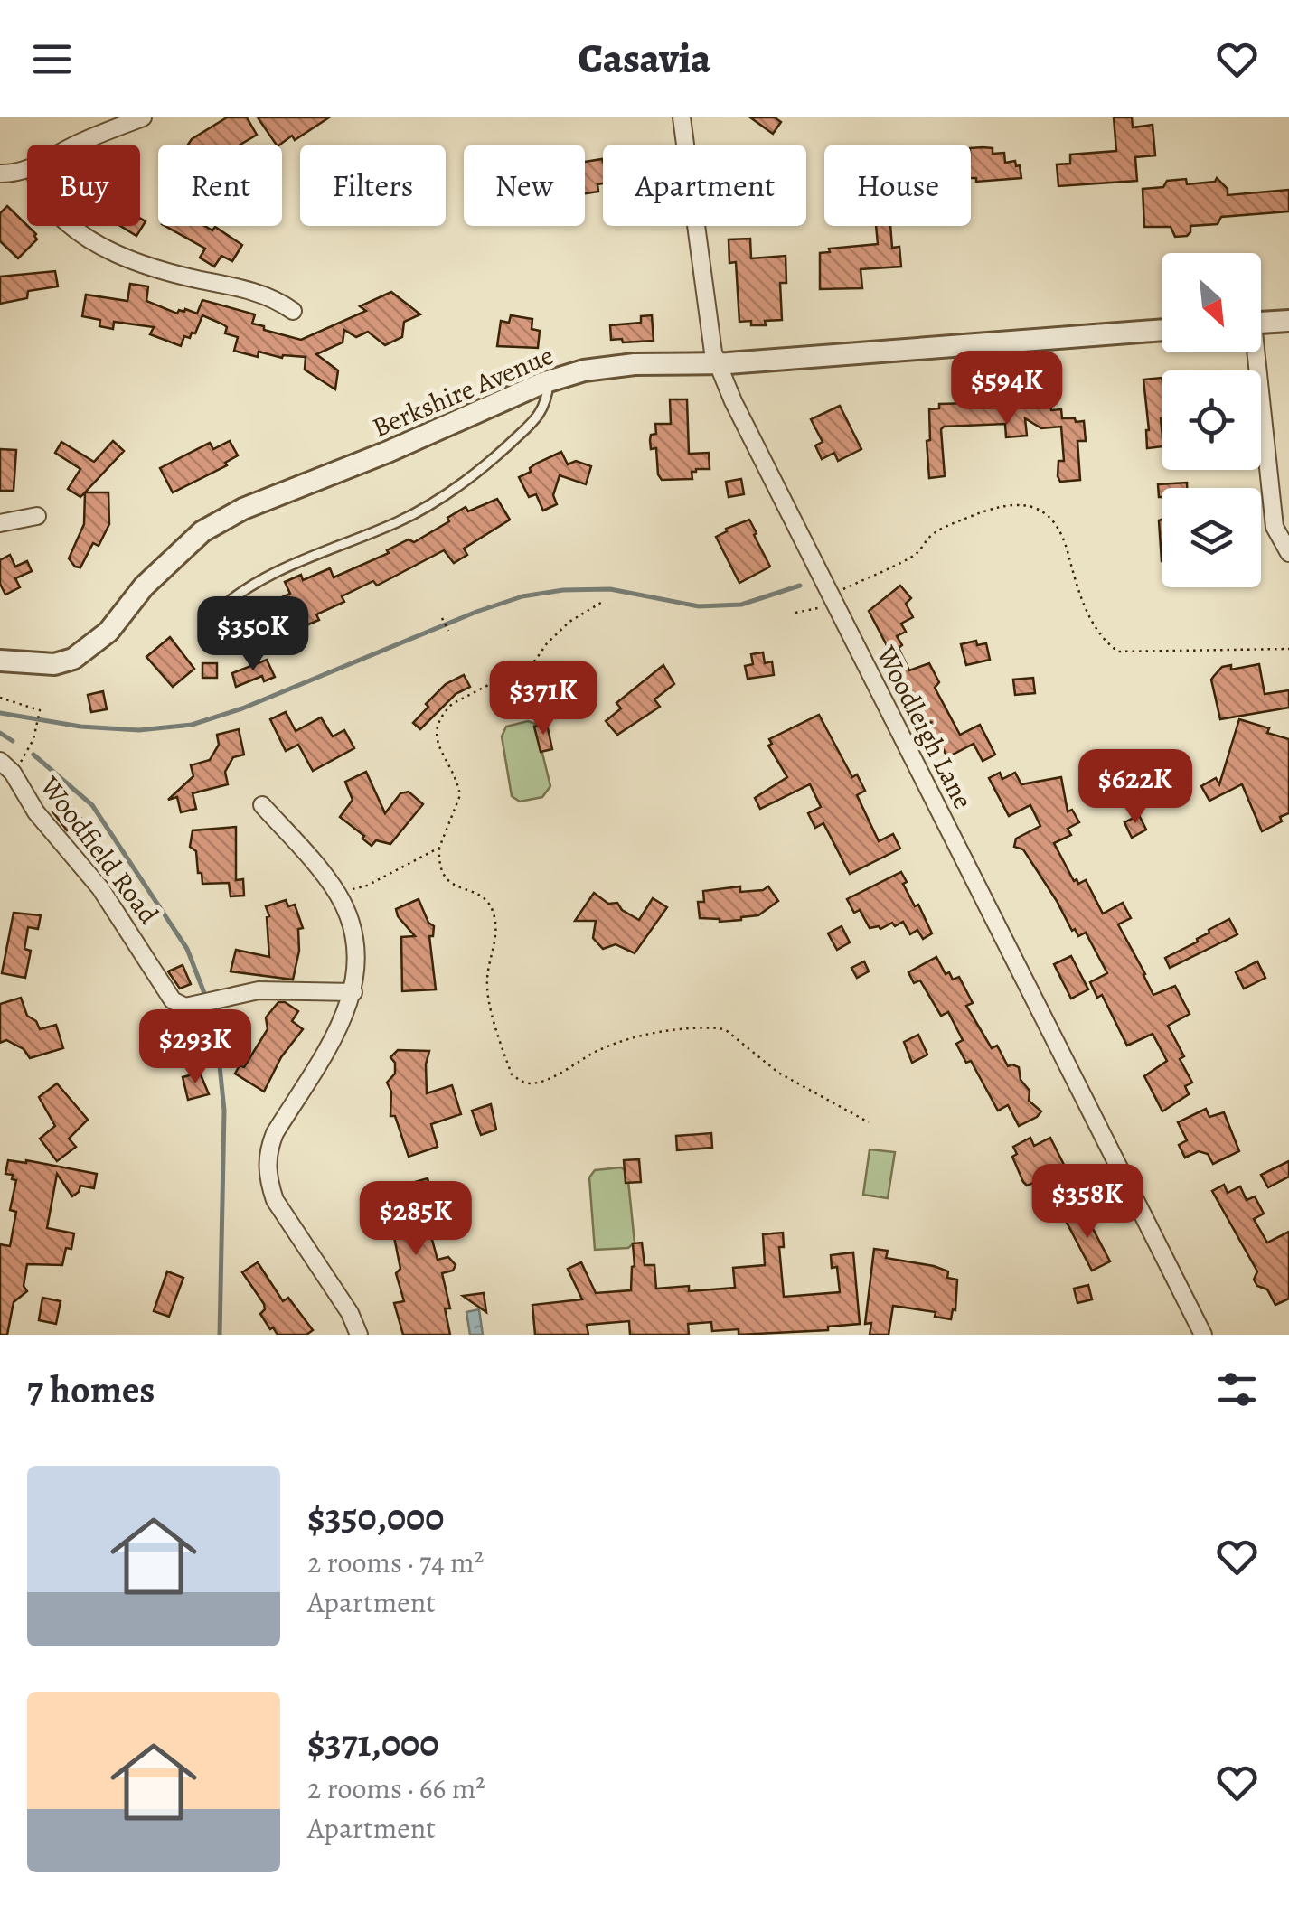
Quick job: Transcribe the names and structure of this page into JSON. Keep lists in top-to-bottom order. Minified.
{"streets":{"street":["Berkshire Avenue","Woodleigh Lane","Woodfield Road"]},"crossings":[["Berkshire Avenue","Woodleigh Lane"]],"north":"bottom right","page":{"header":"Casavia","chip":["Buy","Rent","Filters","New","Apartment","House"],"price":["$594K","$350K","$371K","$622K","$293K","$358K","$285K"],"heading":"7 homes","list":[{"name":"$350,000","note":"2 rooms · 74 m² · Apartment"},{"name":"$371,000","note":"2 rooms · 66 m² · Apartment"}]}}
